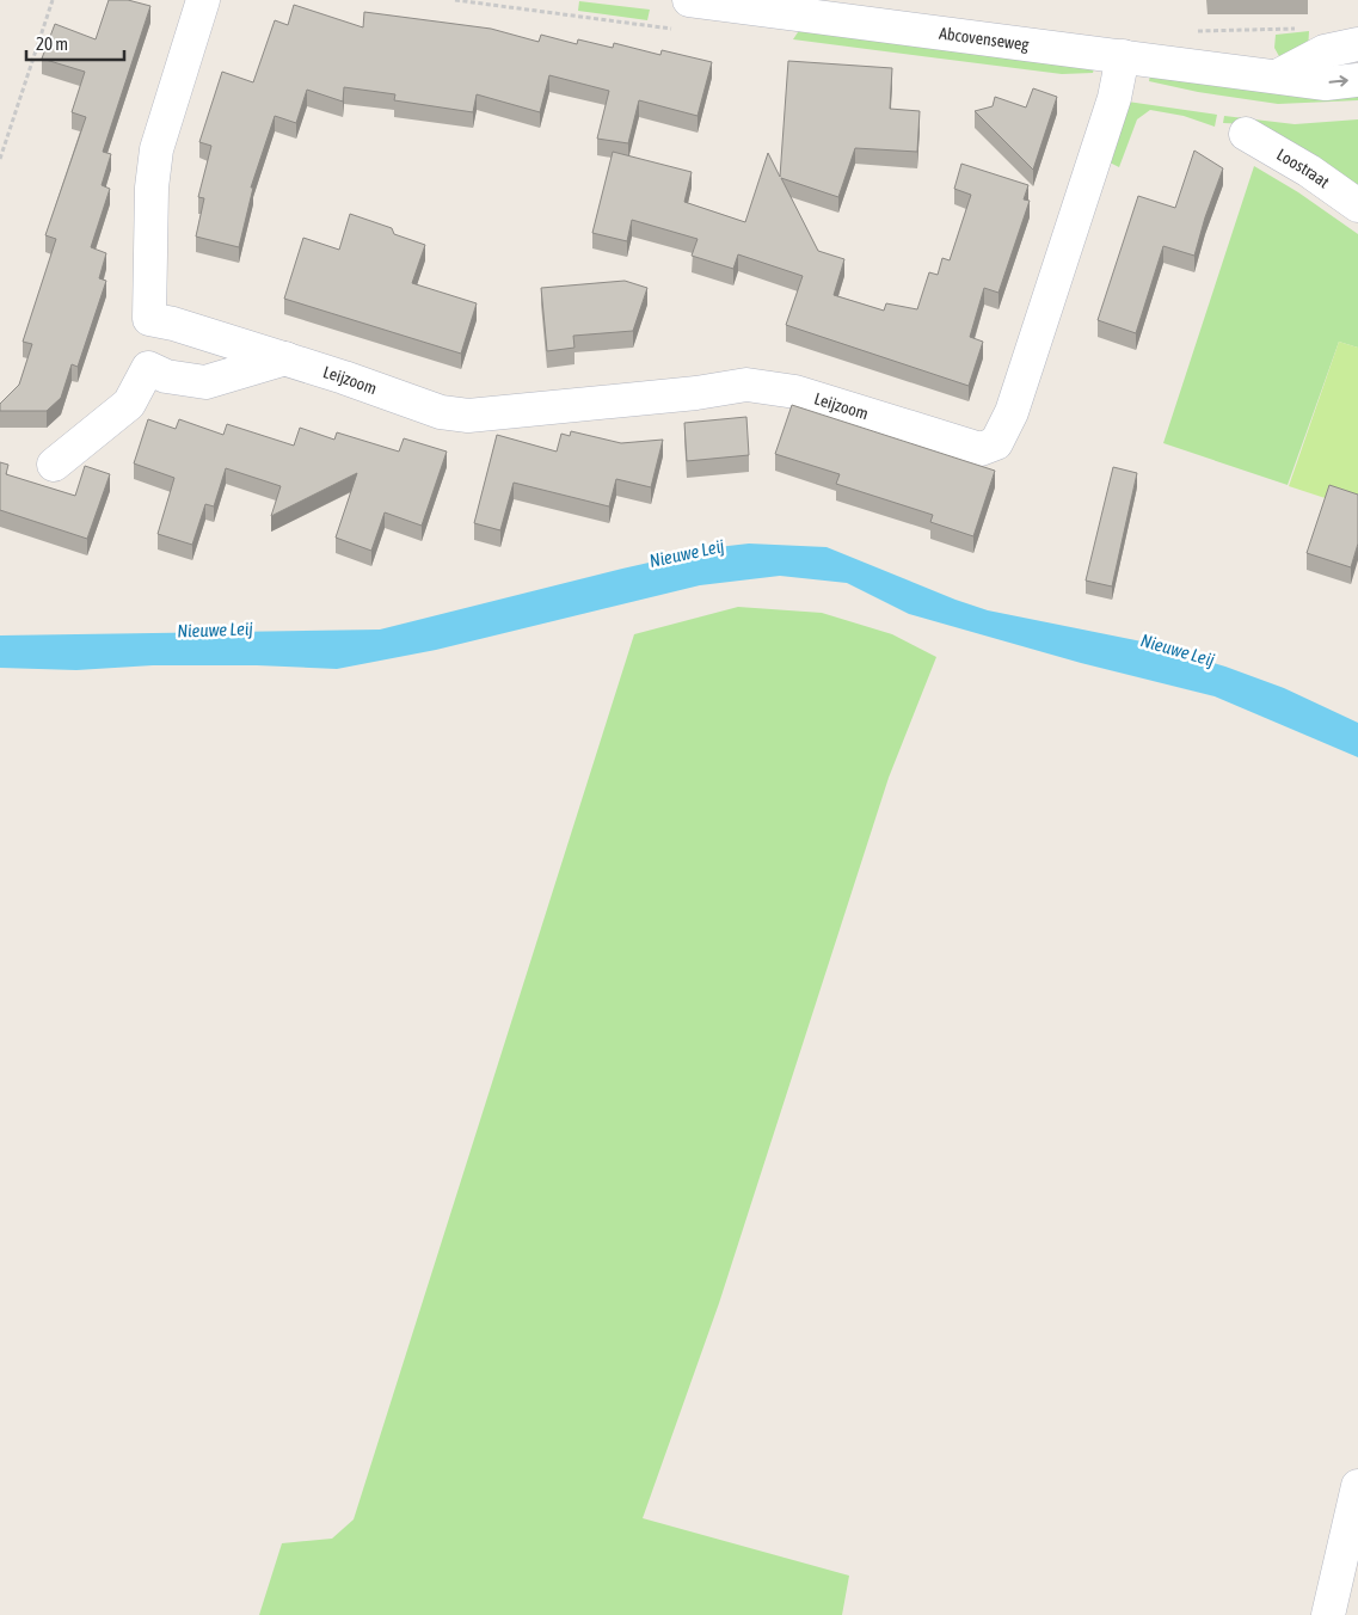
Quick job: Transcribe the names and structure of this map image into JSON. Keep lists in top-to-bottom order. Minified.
{"streets":{"street":["Abcovenseweg","Loostraat","Leijzoom"]},"crossings":[["Abcovenseweg","Leijzoom"]],"water":["Nieuwe Leij"],"scale_bar":"20 m"}
